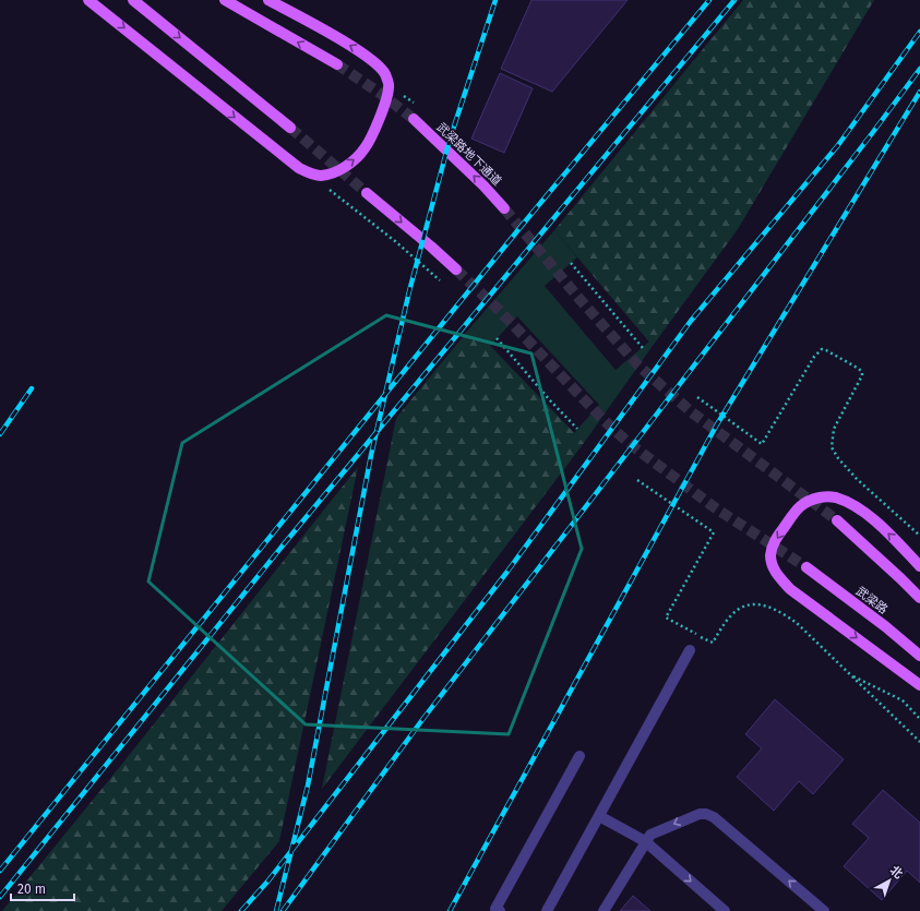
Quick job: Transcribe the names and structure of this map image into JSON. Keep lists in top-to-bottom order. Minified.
{"streets":{"main road":["武梁路地下通道","武梁路"]},"scale_bar":"20 m","north":"top right"}
